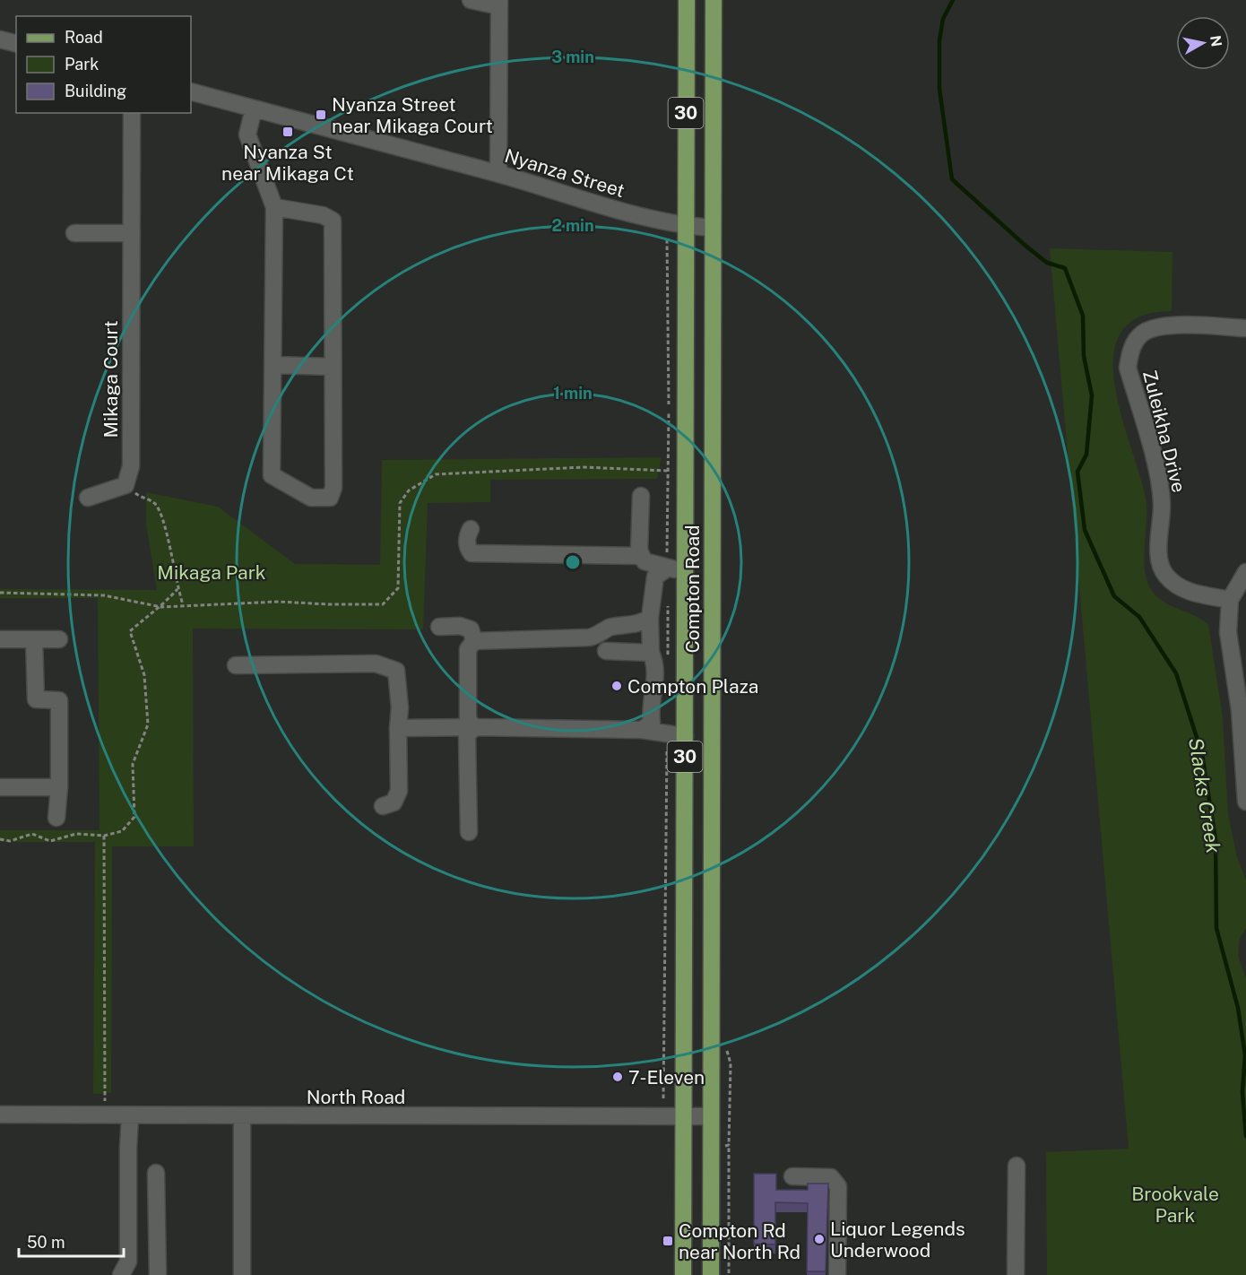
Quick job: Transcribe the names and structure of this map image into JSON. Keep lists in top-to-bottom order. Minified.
{"streets":{"main road":["30","Compton Road"],"street":["Nyanza Street","Mikaga Court","Zuleikha Drive","North Road"]},"crossings":[["Nyanza Street","Compton Road"],["Compton Road","North Road"]],"water":["Slacks Creek"],"parks":["Mikaga Park","Brookvale Park"],"places":{"transit":["Nyanza Street near Mikaga Court","Nyanza St near Mikaga Ct","Compton Rd near North Rd"],"other":["Compton Plaza","7-Eleven","Liquor Legends Underwood"]},"legend":["Road","Park","Building"],"scale_bar":"50 m","north":"right","rings":["3 min","2 min","1 min"]}
